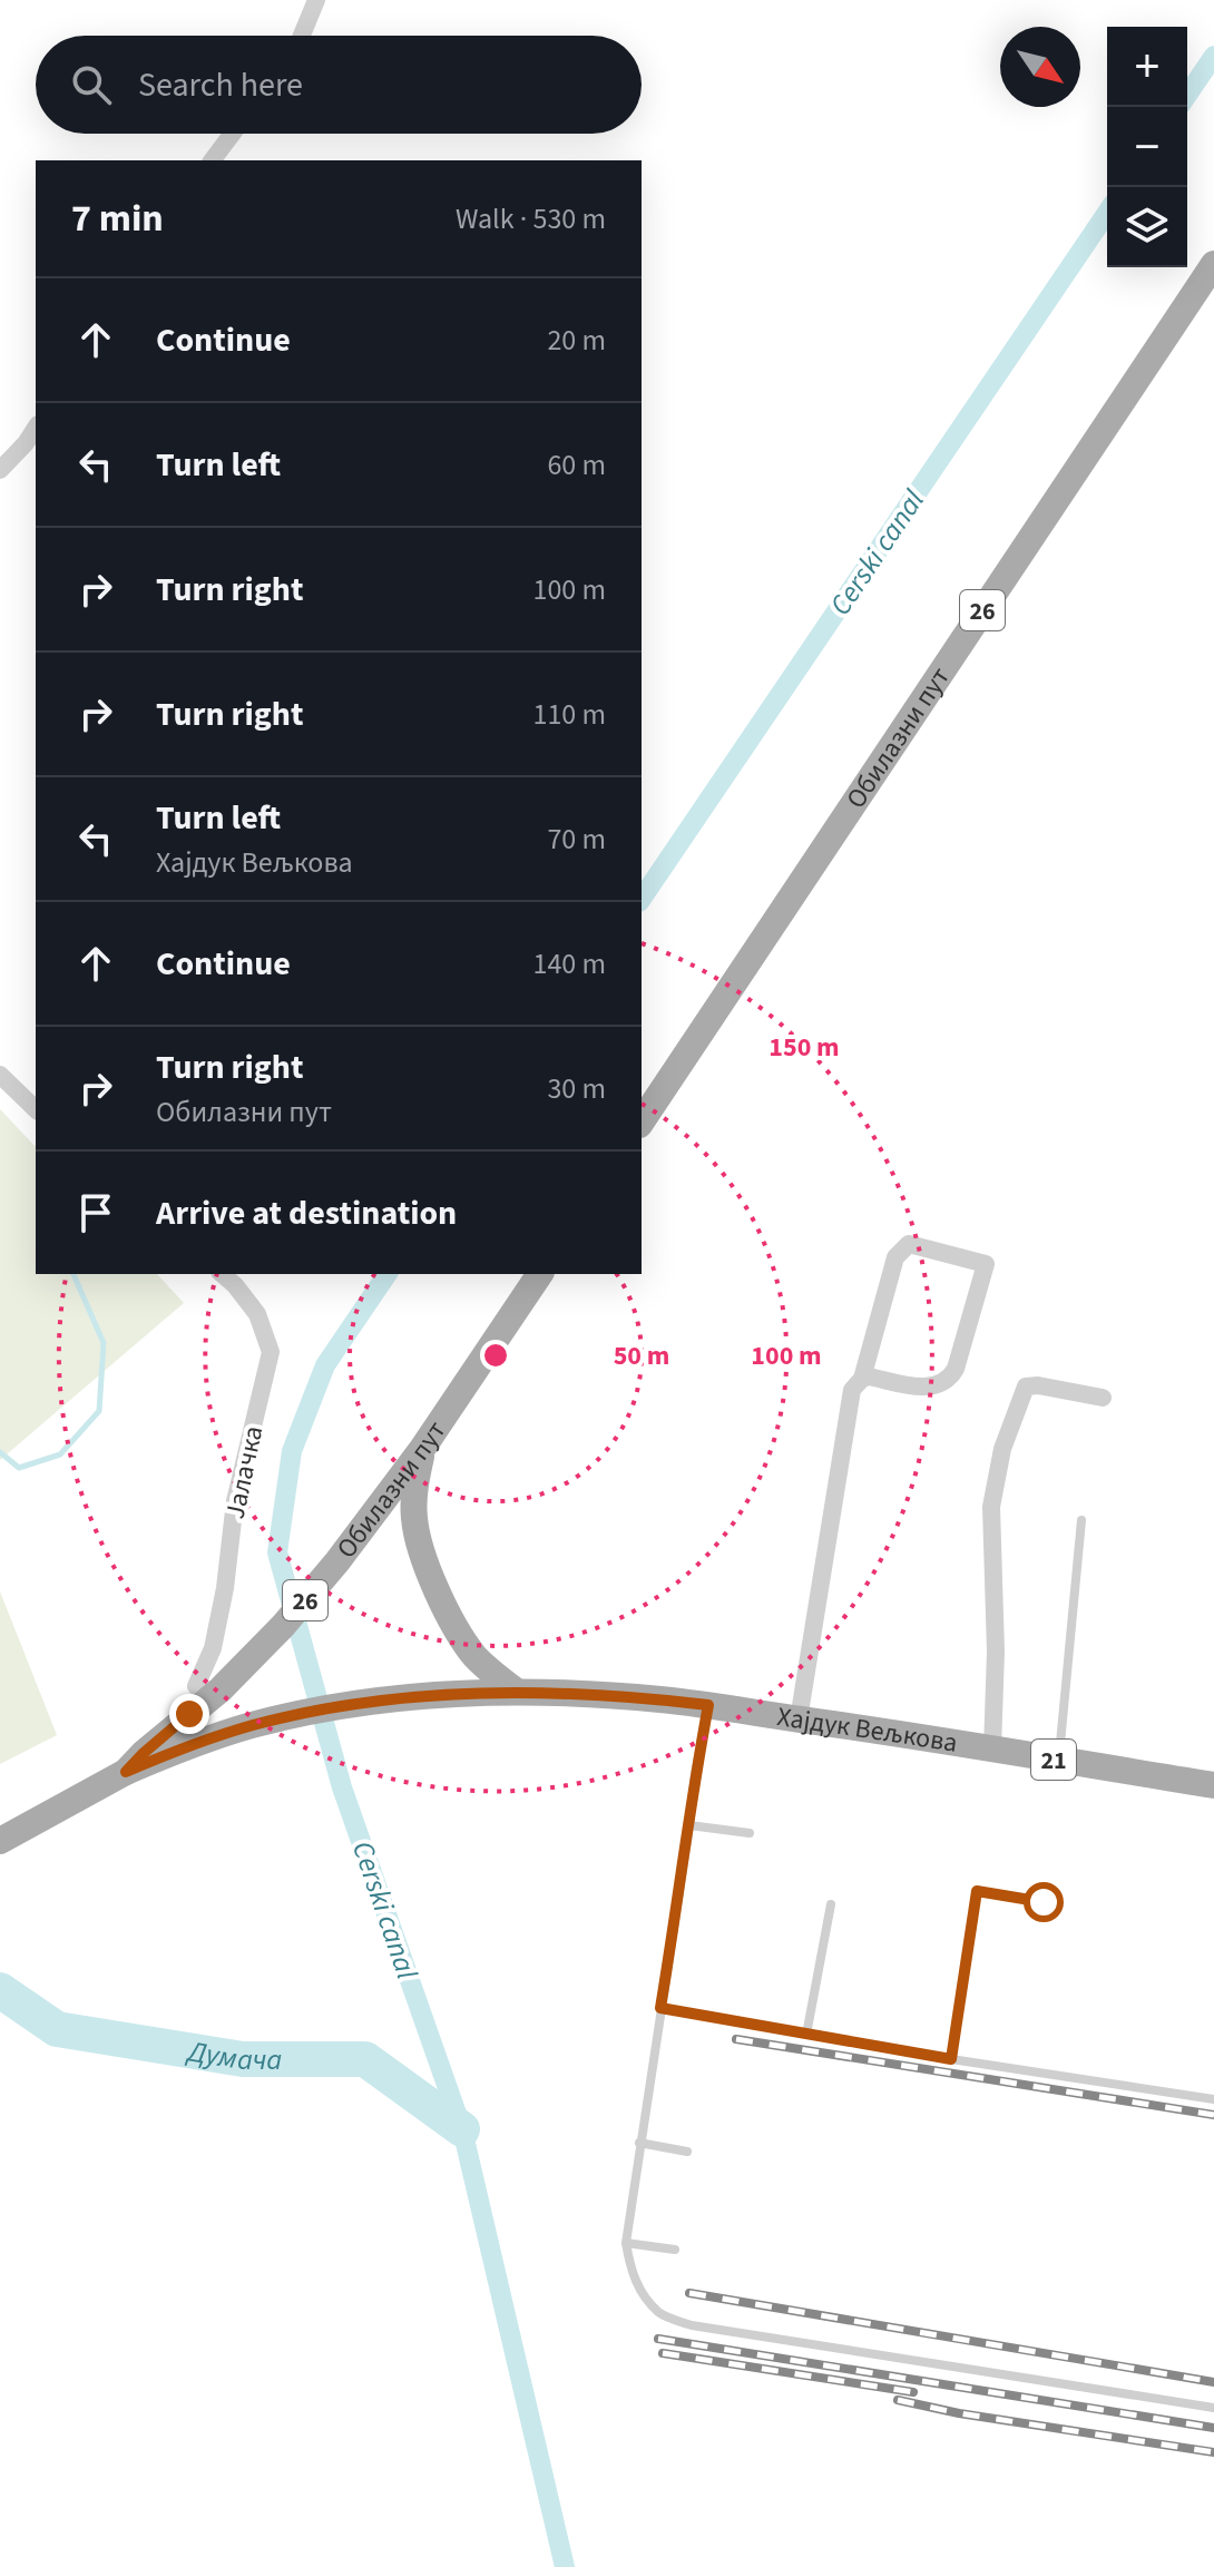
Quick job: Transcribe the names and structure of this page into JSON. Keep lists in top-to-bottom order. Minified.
{"streets":{"main road":["26","Обилазни пут","Хајдук Вељкова","21"],"street":["Јалачка"]},"crossings":[["Обилазни пут","Јалачка"],["Обилазни пут","21"],["Хајдук Вељкова","21"]],"water":["Cerski canal","Думача"],"north":"bottom right","page":{"map_buttons":["+","−"],"search":"Search here","heading":["7 min","Walk · 530 m"],"list":[["Continue","20 m"],["Turn left","60 m"],["Turn right","100 m"],["Turn right","110 m"],["Turn left","Хајдук Вељкова","70 m"],["Continue","140 m"],["Turn right","Обилазни пут","30 m"],"Arrive at destination"]},"rings":["150 m","50 m","100 m"]}
